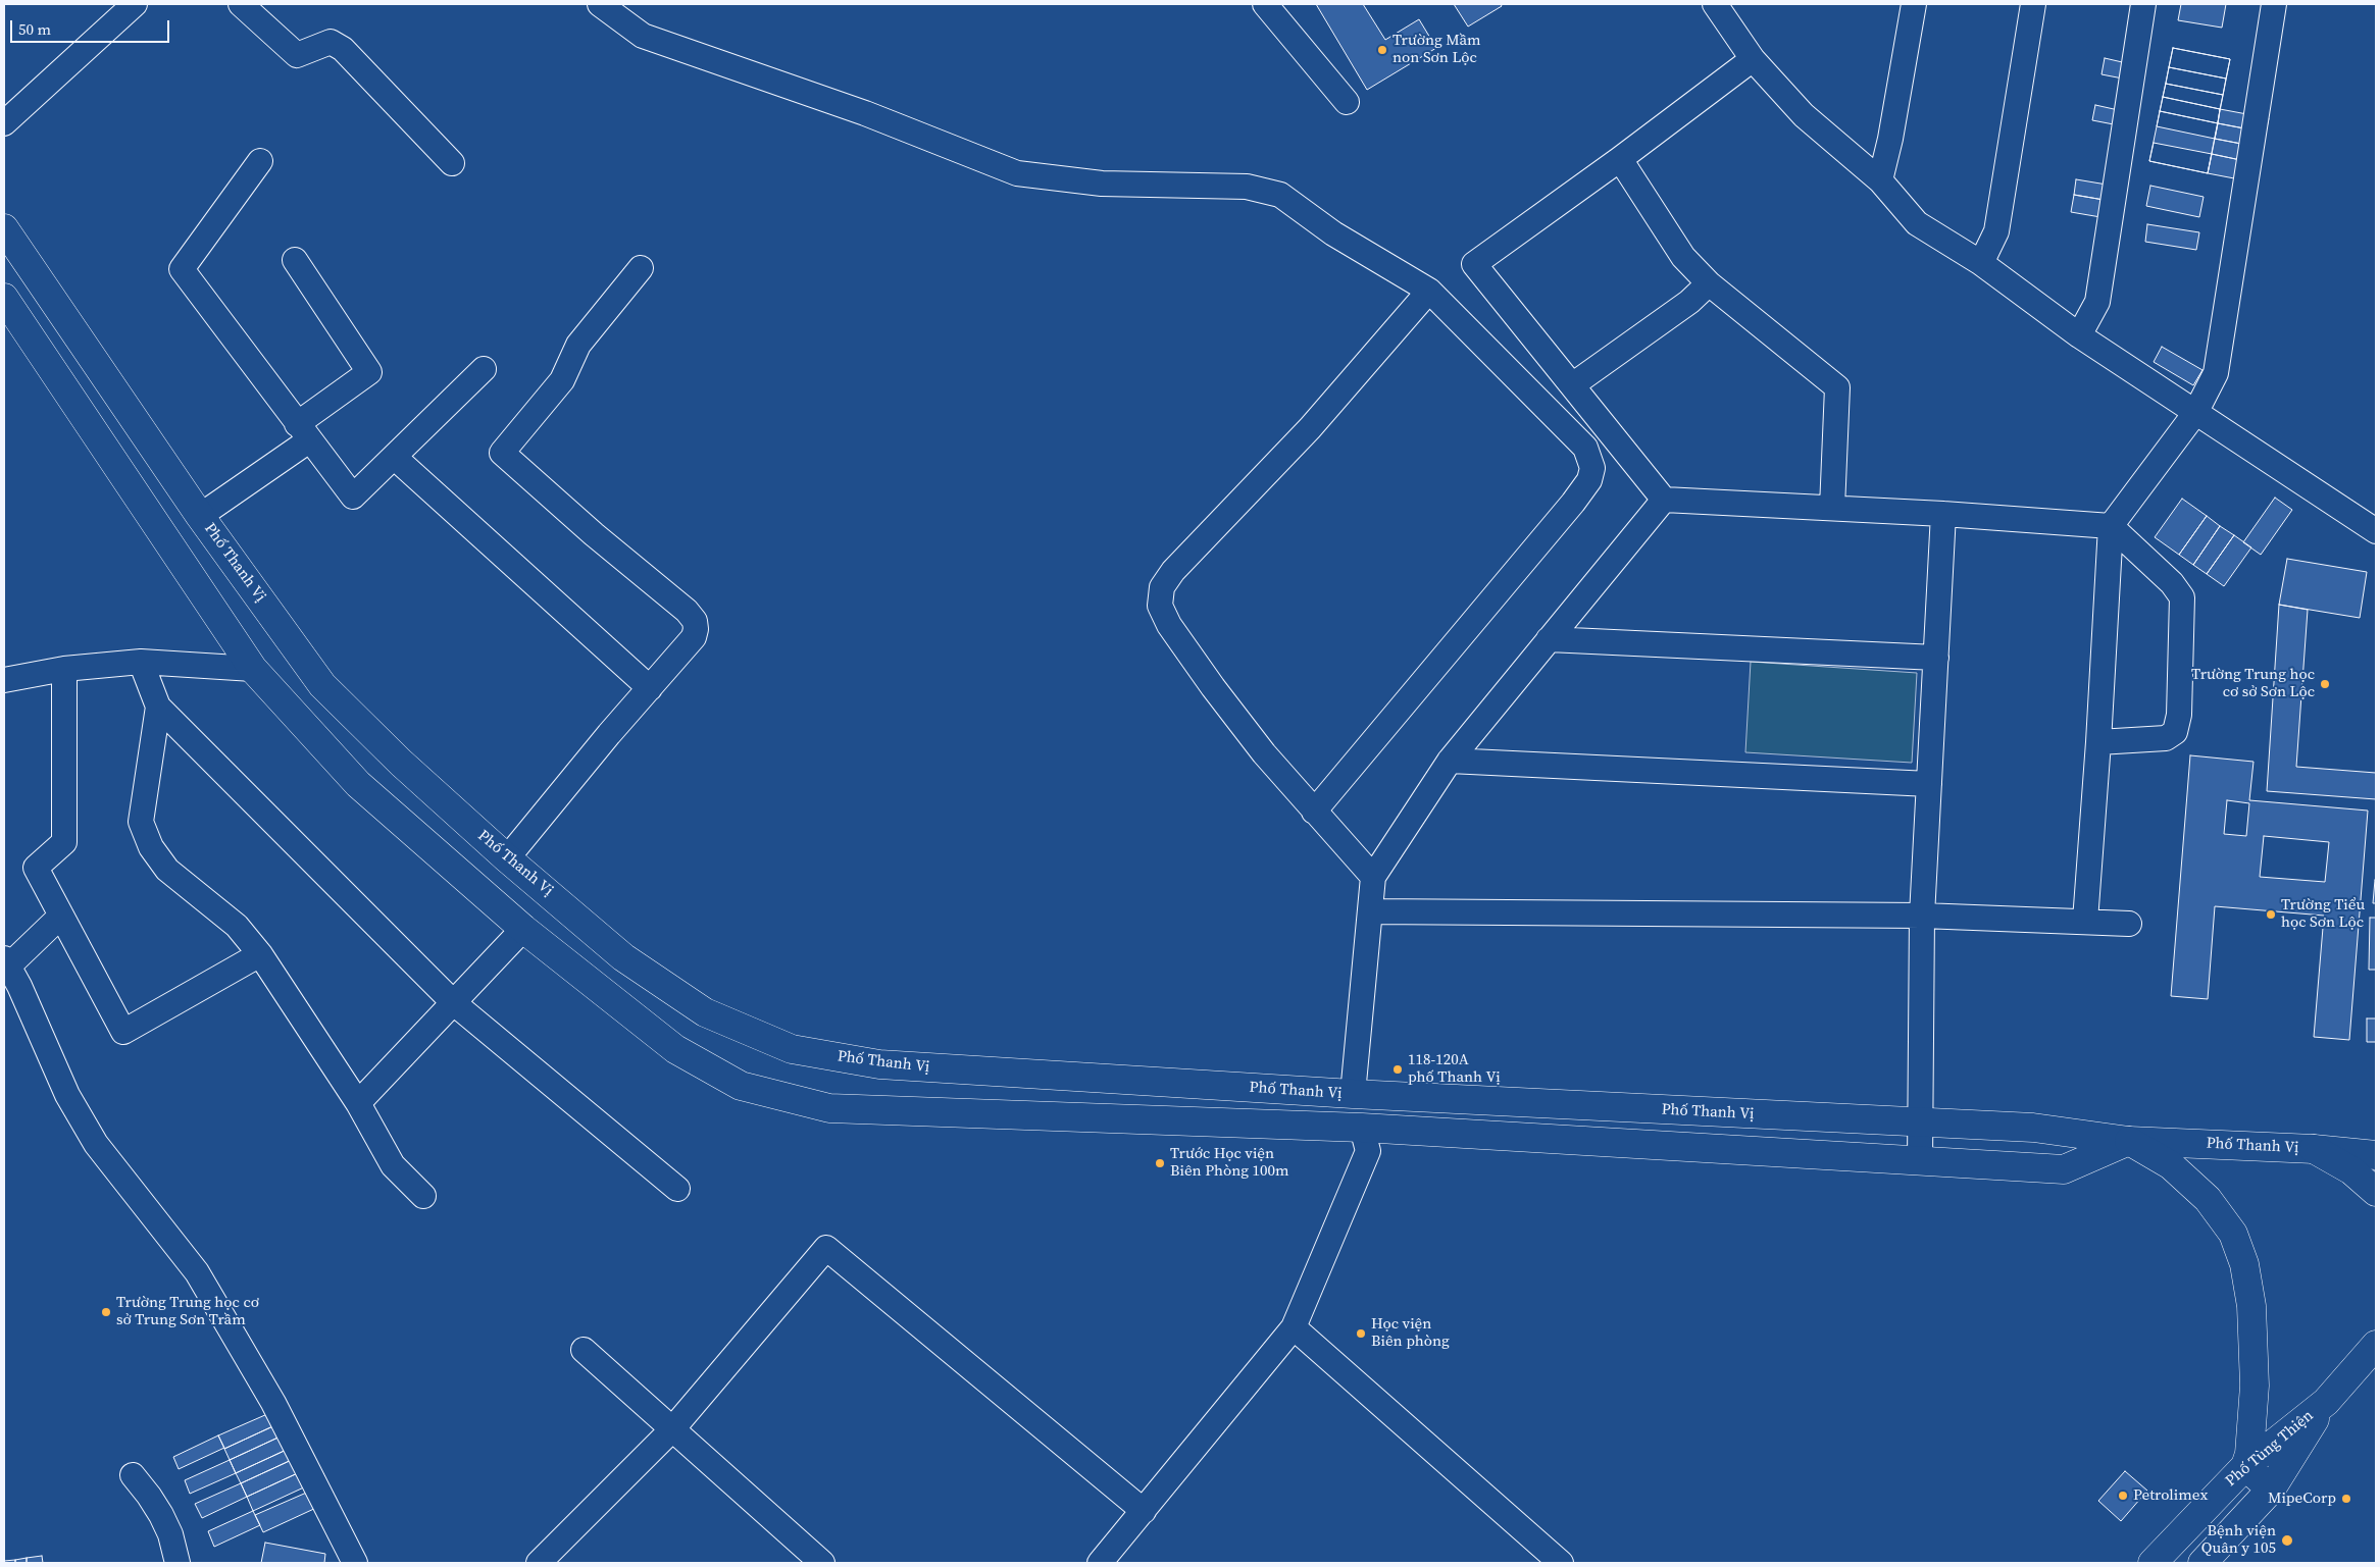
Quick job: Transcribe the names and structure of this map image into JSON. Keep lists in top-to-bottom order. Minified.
{"streets":{"main road":["Phố Thanh Vị","Phố Tùng Thiện"]},"places":["Trường Mầm non Sơn Lộc","Trường Trung học cơ sở Sơn Lộc","Trường Tiểu học Sơn Lộc","118-120A phố Thanh Vị","Trước Học viện Biên Phòng 100m","Trường Trung học cơ sở Trung Sơn Trầm","Học viện Biên phòng","Petrolimex","MipeCorp","Bệnh viện Quân y 105"],"scale_bar":"50 m"}
